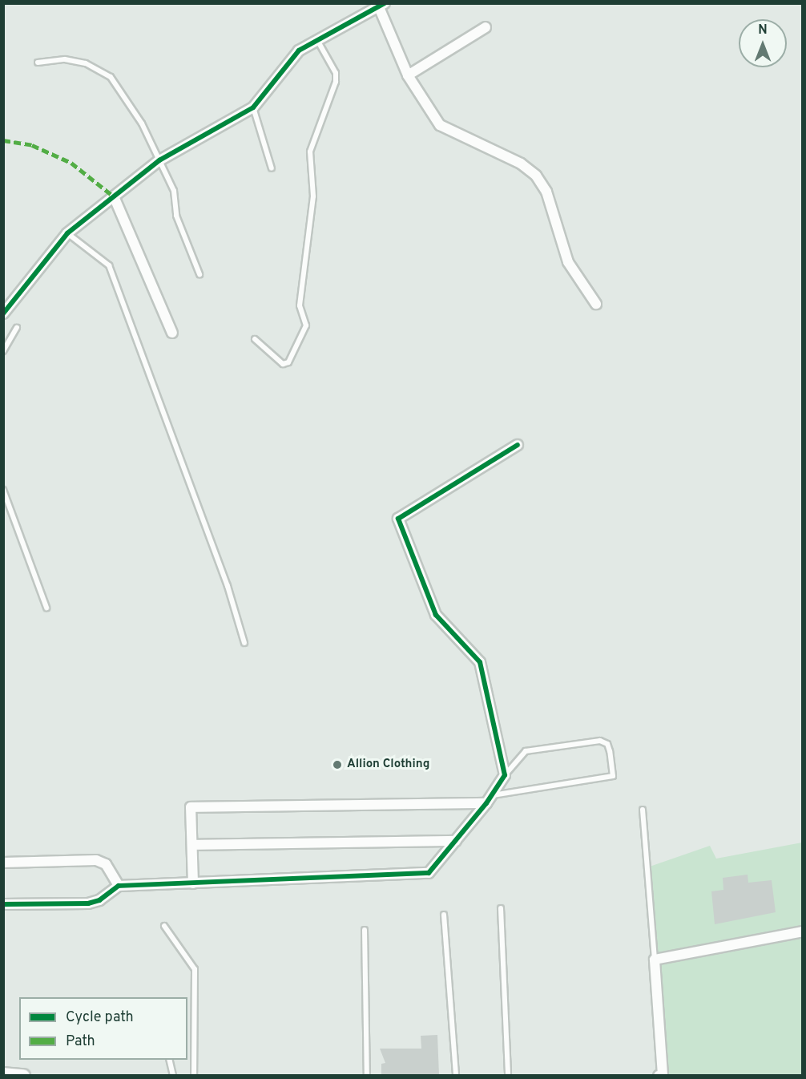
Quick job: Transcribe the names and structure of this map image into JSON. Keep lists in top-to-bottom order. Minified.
{"places":["Allion Clothing"],"legend":["Cycle path","Path"],"north":"top"}
